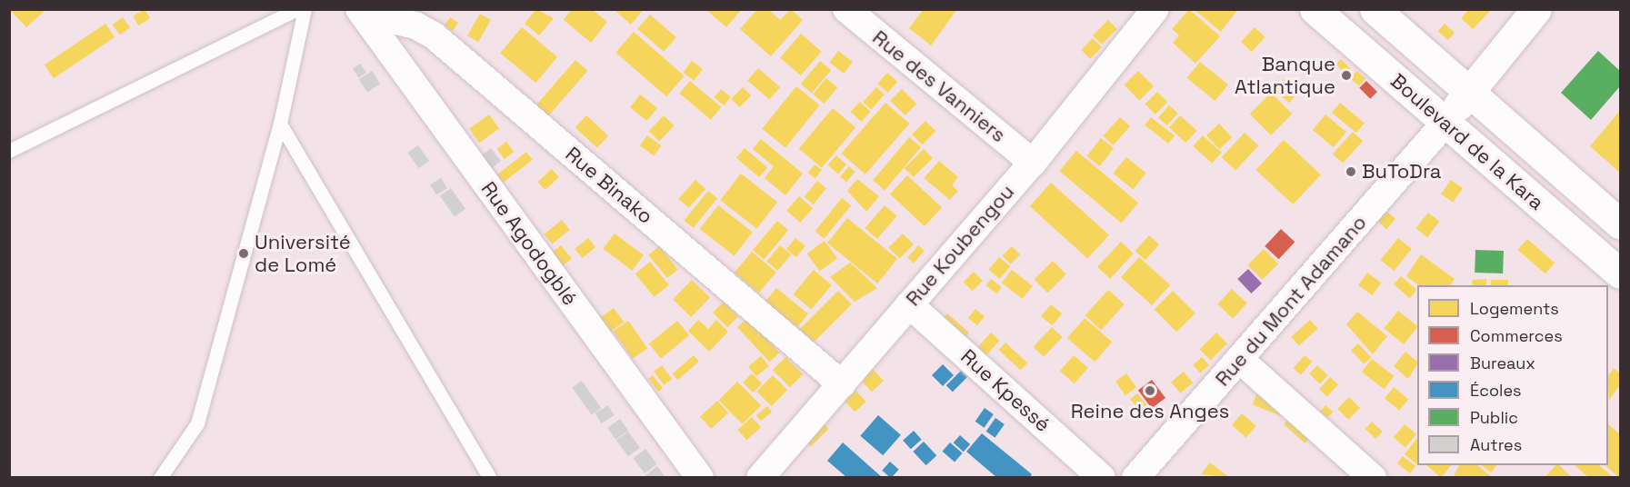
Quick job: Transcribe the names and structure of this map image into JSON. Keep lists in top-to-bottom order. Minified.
{"streets":{"main road":["Boulevard de la Kara"],"street":["Rue des Vanniers","Rue Binako","Rue Agodogblé","Rue Koubengou","Rue du Mont Adamano","Rue Kpessé"]},"crossings":[["Rue des Vanniers","Rue Koubengou"],["Boulevard de la Kara","Rue du Mont Adamano"],["Rue Binako","Rue Agodogblé"],["Rue Binako","Rue Koubengou"],["Rue Koubengou","Rue Kpessé"]],"places":["Banque Atlantique","BuToDra","Université de Lomé","Reine des Anges"],"legend":["Logements","Commerces","Bureaux","Écoles","Public","Autres"]}
